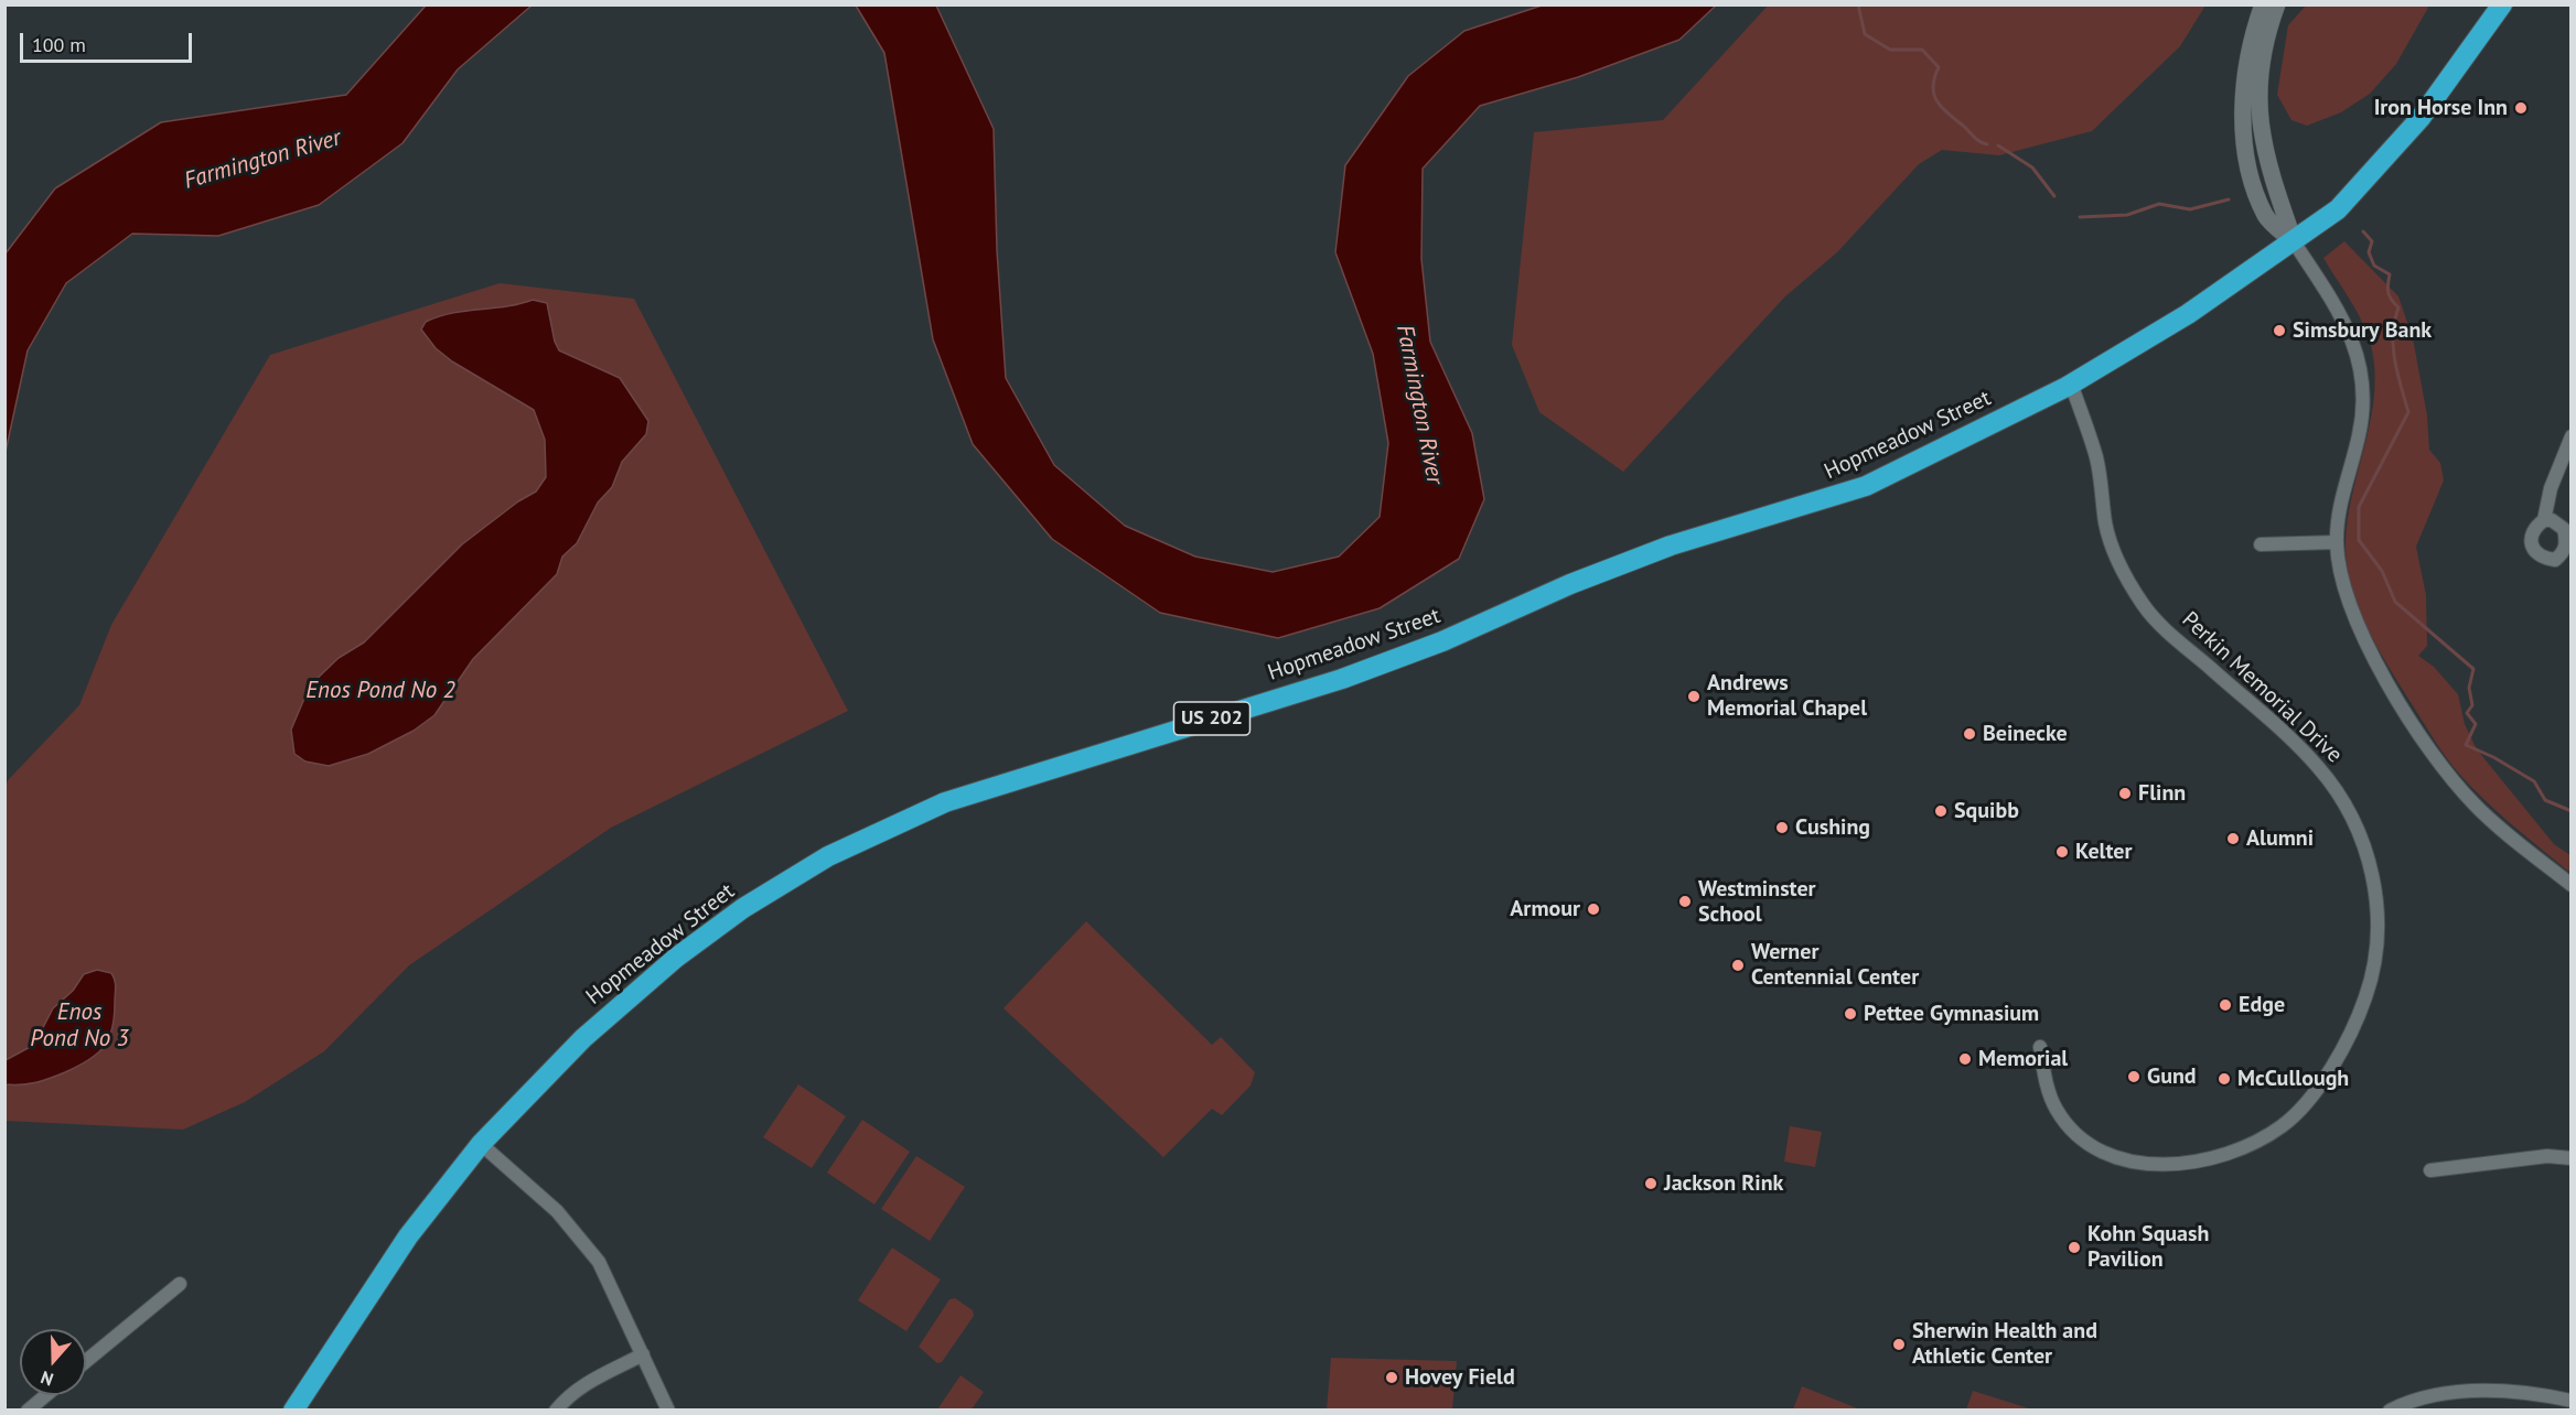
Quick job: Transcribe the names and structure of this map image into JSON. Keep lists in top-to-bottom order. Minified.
{"streets":{"highway":["Hopmeadow Street","US 202"],"street":["Perkin Memorial Drive"]},"crossings":[["Hopmeadow Street","Perkin Memorial Drive"]],"water":["Farmington River","Enos Pond No 2","Enos Pond No 3"],"places":["Iron Horse Inn","Simsbury Bank","Andrews Memorial Chapel","Beinecke","Flinn","Squibb","Cushing","Alumni","Kelter","Westminster School","Armour","Werner Centennial Center","Edge","Pettee Gymnasium","Memorial","Gund","McCullough","Jackson Rink","Kohn Squash Pavilion","Sherwin Health and Athletic Center","Hovey Field"],"scale_bar":"100 m","north":"bottom"}
